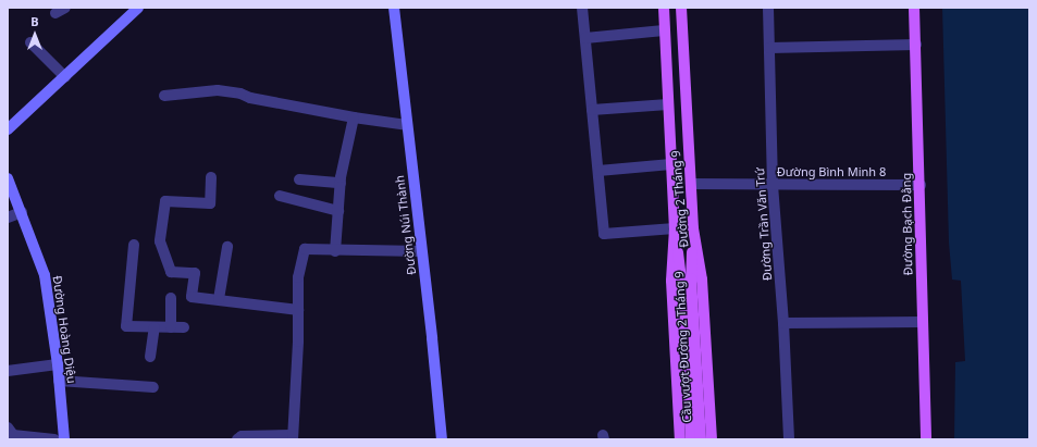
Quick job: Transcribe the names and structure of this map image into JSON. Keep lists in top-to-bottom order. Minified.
{"streets":{"main road":["Đường 2 Tháng 9","Đường Bạch Đằng","Đường Núi Thành","Đường Hoàng Diệu","Cầu vượt Đường 2 Tháng 9"],"street":["Đường Bình Minh 8","Đường Trần Văn Trứ"]},"crossings":[["Đường Bình Minh 8","Đường 2 Tháng 9"],["Đường Bình Minh 8","Đường Trần Văn Trứ"],["Đường Bình Minh 8","Đường Bạch Đằng"],["Đường 2 Tháng 9","Cầu vượt Đường 2 Tháng 9"]],"north":"top"}
